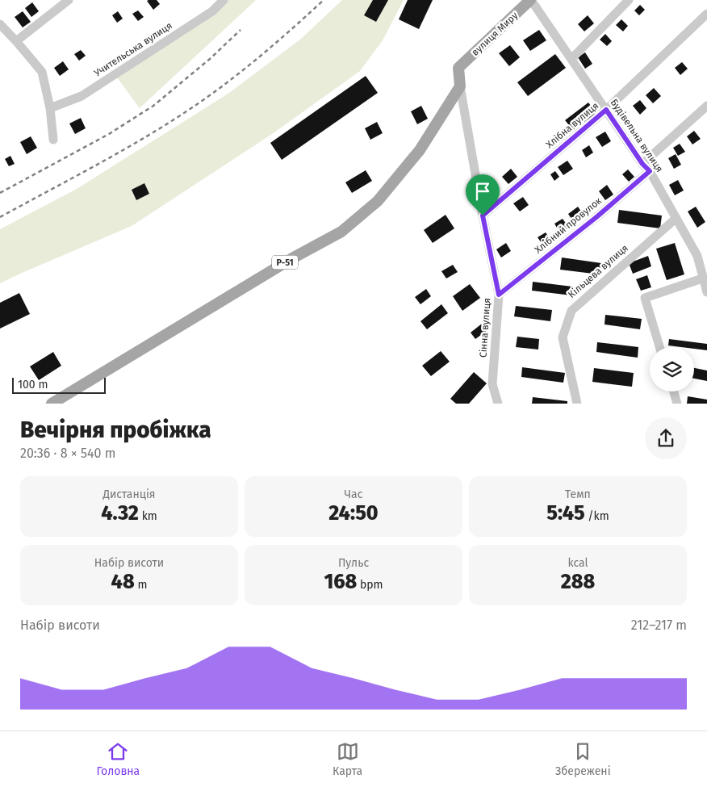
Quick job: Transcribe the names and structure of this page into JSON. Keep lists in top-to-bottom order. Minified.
{"streets":{"main road":["вулиця Миру","Р-51"],"street":["Учительська вулиця","Хлібна вулиця","Будівельна вулиця","Хлібний провулок","Кільцева вулиця","Сінна вулиця"]},"crossings":[["вулиця Миру","Будівельна вулиця"],["вулиця Миру","Р-51"],["вулиця Миру","Сінна вулиця"],["Хлібна вулиця","Будівельна вулиця"],["Хлібна вулиця","Сінна вулиця"],["Будівельна вулиця","Хлібний провулок"],["Будівельна вулиця","Кільцева вулиця"],["Хлібний провулок","Сінна вулиця"],["Р-51","Сінна вулиця"]],"scale_bar":"100 m","page":{"scale":"100 m","heading":["Вечірня пробіжка","20:36 · 8 × 540 m"],"stats":[["Дистанція","4.32 km"],["Час","24:50"],["Темп","5:45 /km"],["Набір висоти","48 m"],["Пульс","168 bpm"],["kcal","288"]],"chart":["Набір висоти","212–217 m"],"tabs":["Головна","Карта","Збережені"]}}
